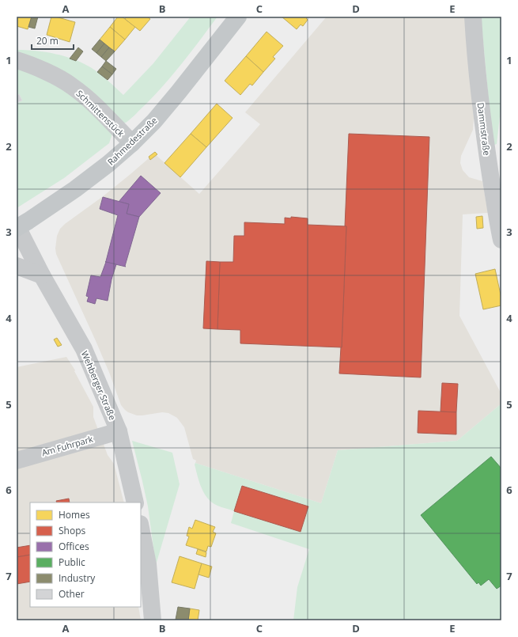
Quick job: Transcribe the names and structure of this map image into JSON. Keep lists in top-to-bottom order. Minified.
{"streets":{"main road":["Rahmedestraße"],"street":["Schmittenstück","Dammstraße","Wehberger Straße","Am Fuhrpark"]},"crossings":[["Schmittenstück","Rahmedestraße"],["Rahmedestraße","Wehberger Straße"],["Wehberger Straße","Am Fuhrpark"]],"legend":["Homes","Shops","Offices","Public","Industry","Other"],"scale_bar":"20 m","grid":{"columns":["A","B","C","D","E"],"rows":["1","2","3","4","5","6","7"]}}
